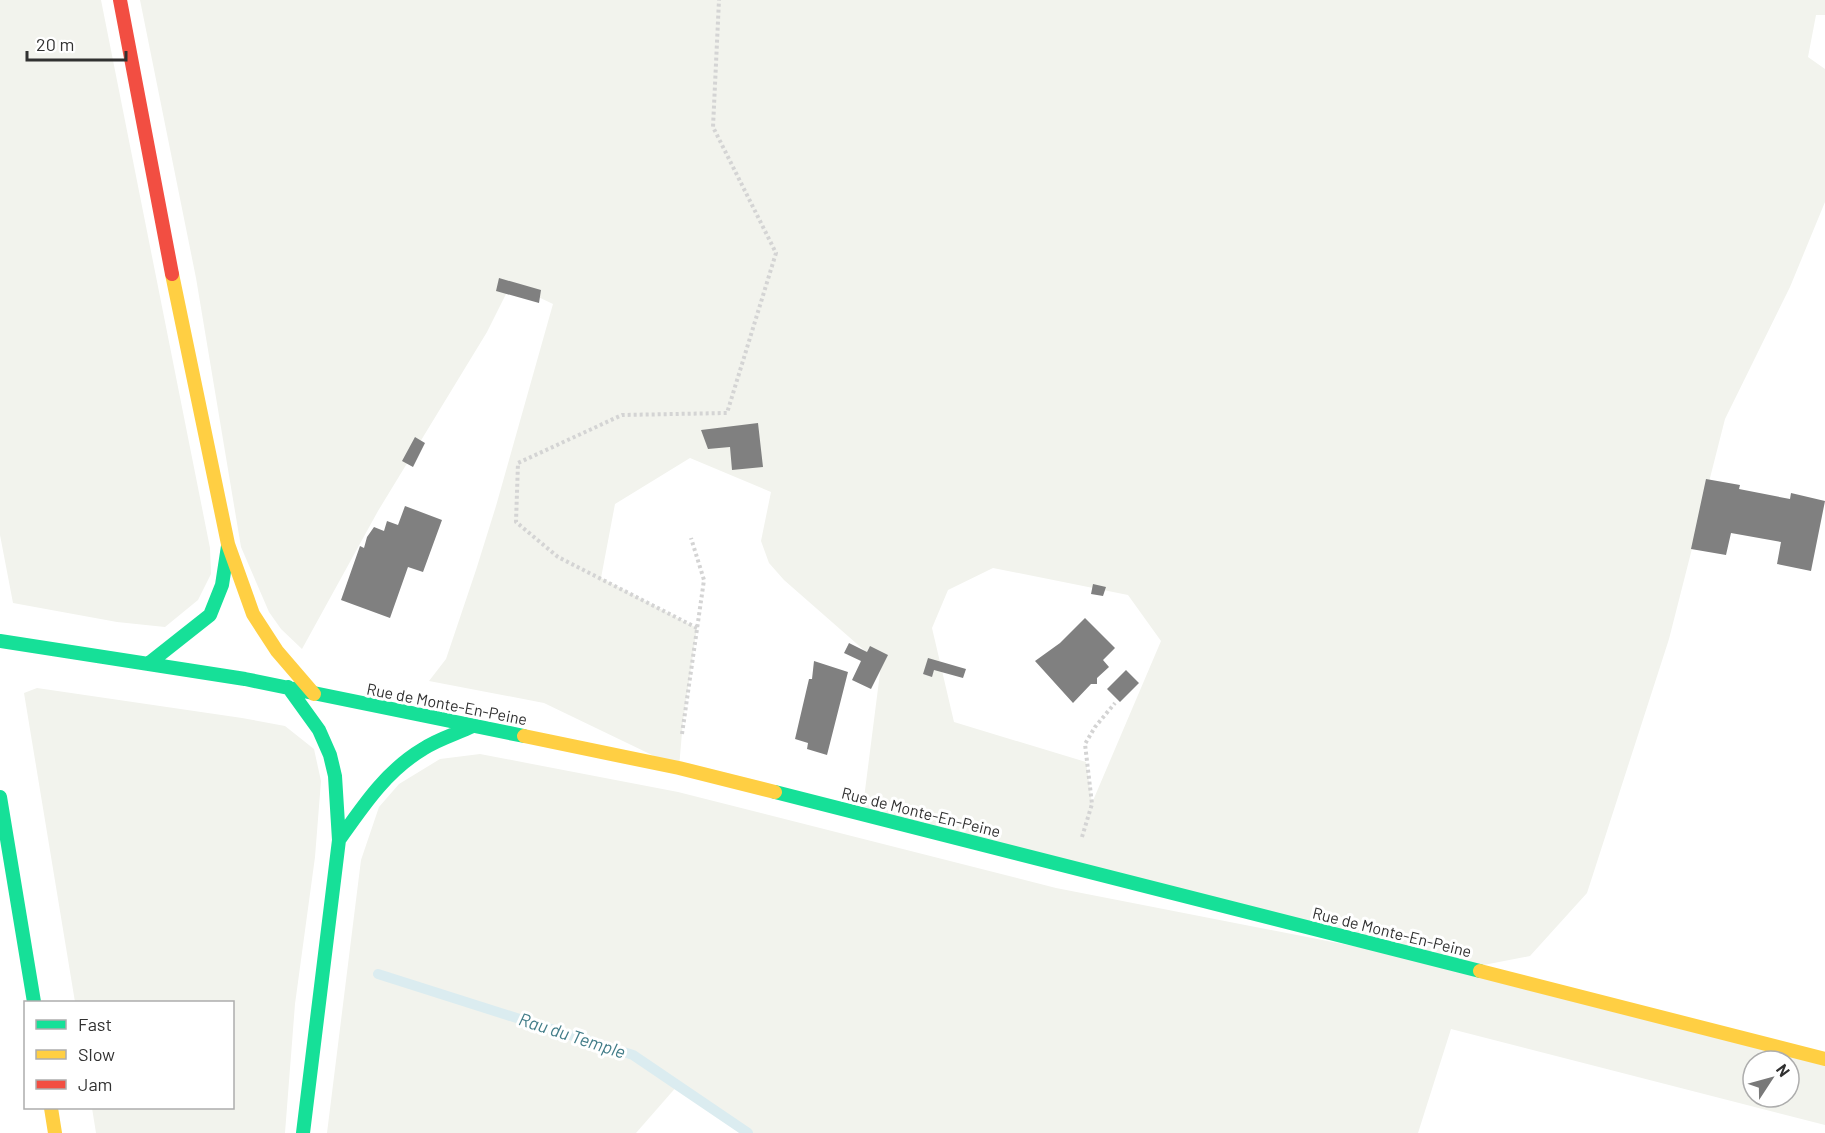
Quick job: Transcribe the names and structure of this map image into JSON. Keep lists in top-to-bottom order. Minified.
{"streets":{"main road":["Rue de Monte-En-Peine"]},"water":["Rau du Temple"],"legend":["Fast","Slow","Jam"],"scale_bar":"20 m","north":"top right"}
